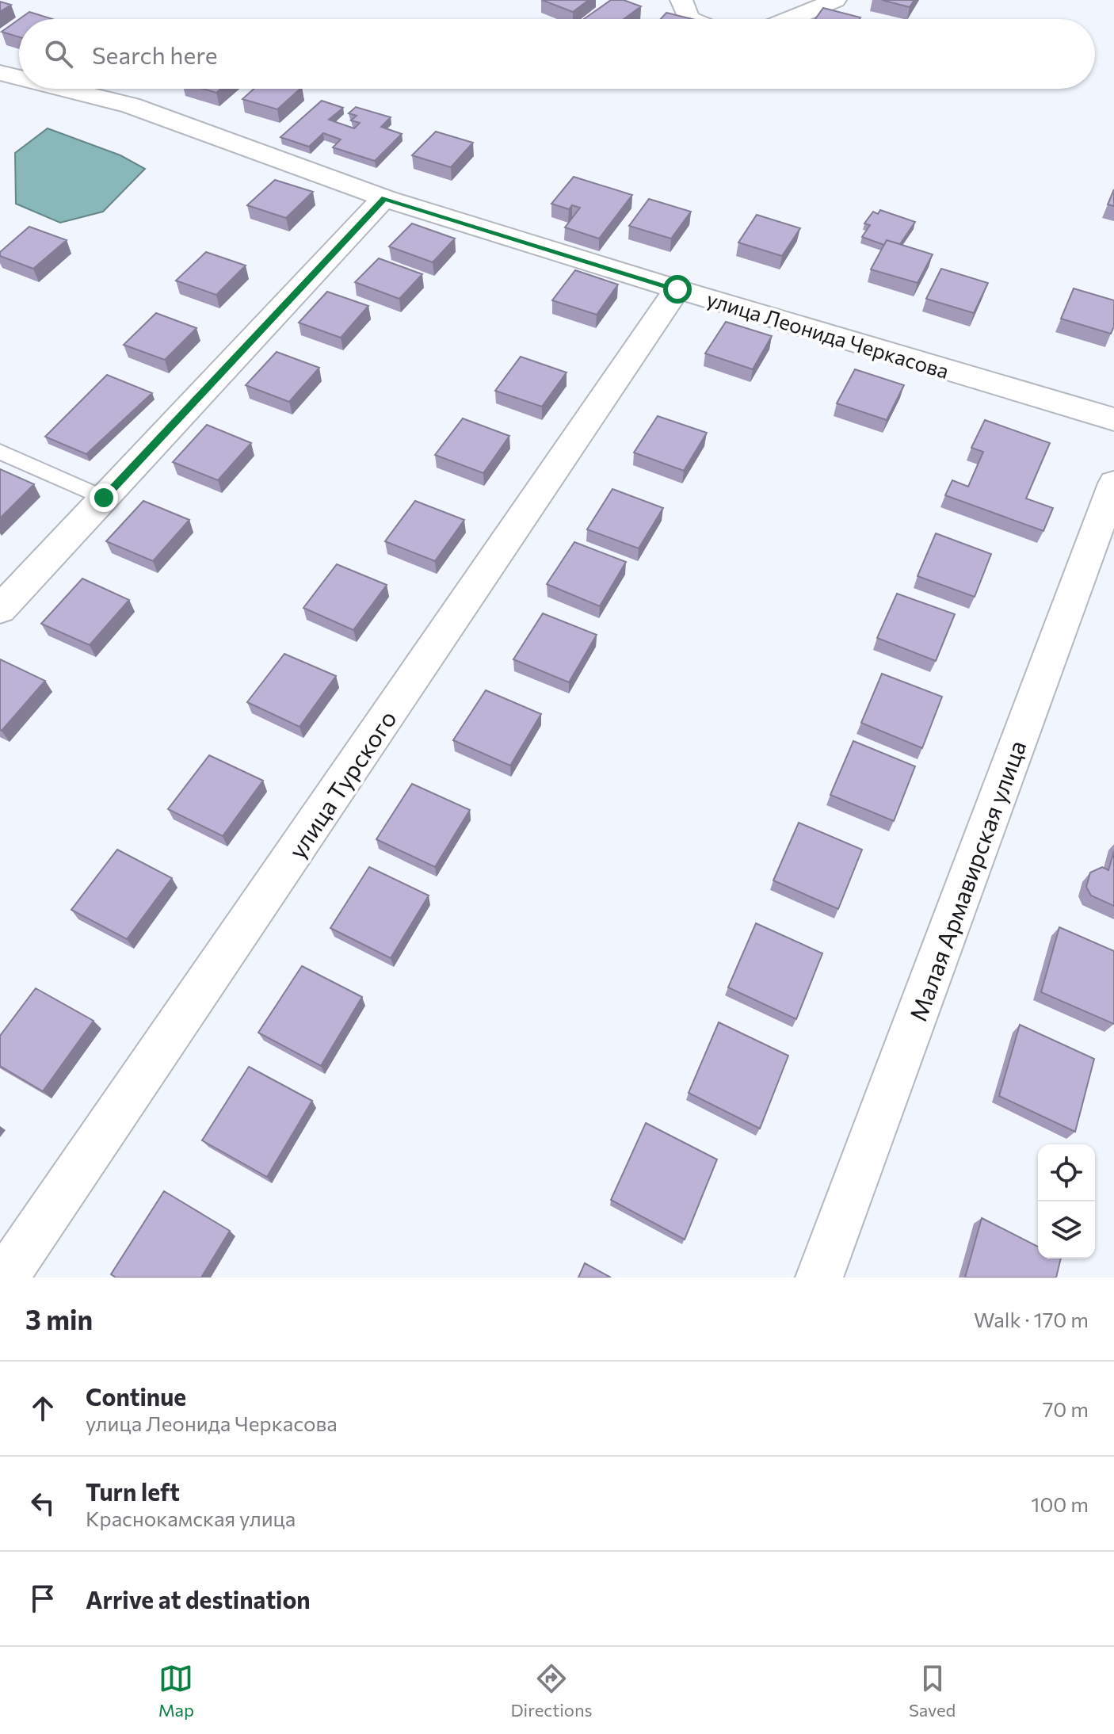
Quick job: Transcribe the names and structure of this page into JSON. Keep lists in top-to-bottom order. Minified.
{"streets":{"street":["улица Леонида Черкасова","улица Турского","Малая Армавирская улица"]},"crossings":[["улица Леонида Черкасова","улица Турского"]],"page":{"search":"Search here","heading":["3 min","Walk · 170 m"],"list":[["Continue","улица Леонида Черкасова","70 m"],["Turn left","Краснокамская улица","100 m"],"Arrive at destination"],"nav":["Map","Directions","Saved"]}}
